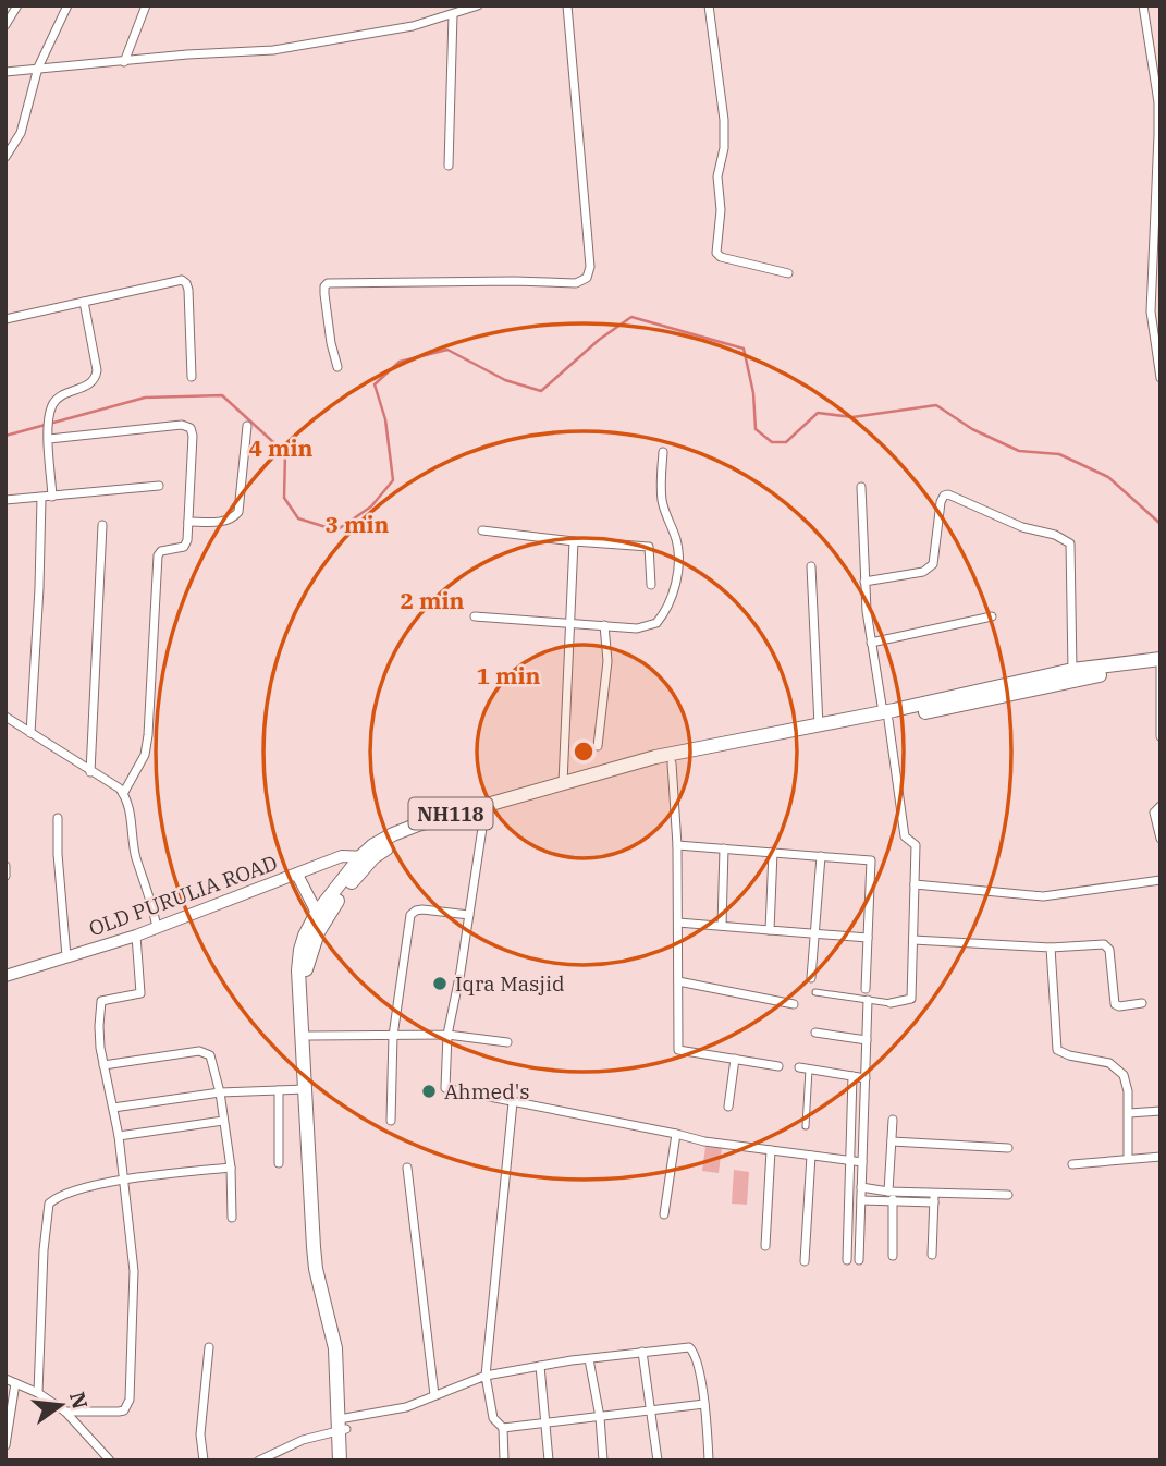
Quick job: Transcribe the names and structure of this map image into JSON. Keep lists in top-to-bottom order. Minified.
{"streets":{"highway":["NH118"],"main road":["OLD PURULIA ROAD"]},"crossings":[["NH118","OLD PURULIA ROAD"]],"places":["Iqra Masjid","Ahmed's"],"north":"right","rings":["4 min","3 min","2 min","1 min"]}
